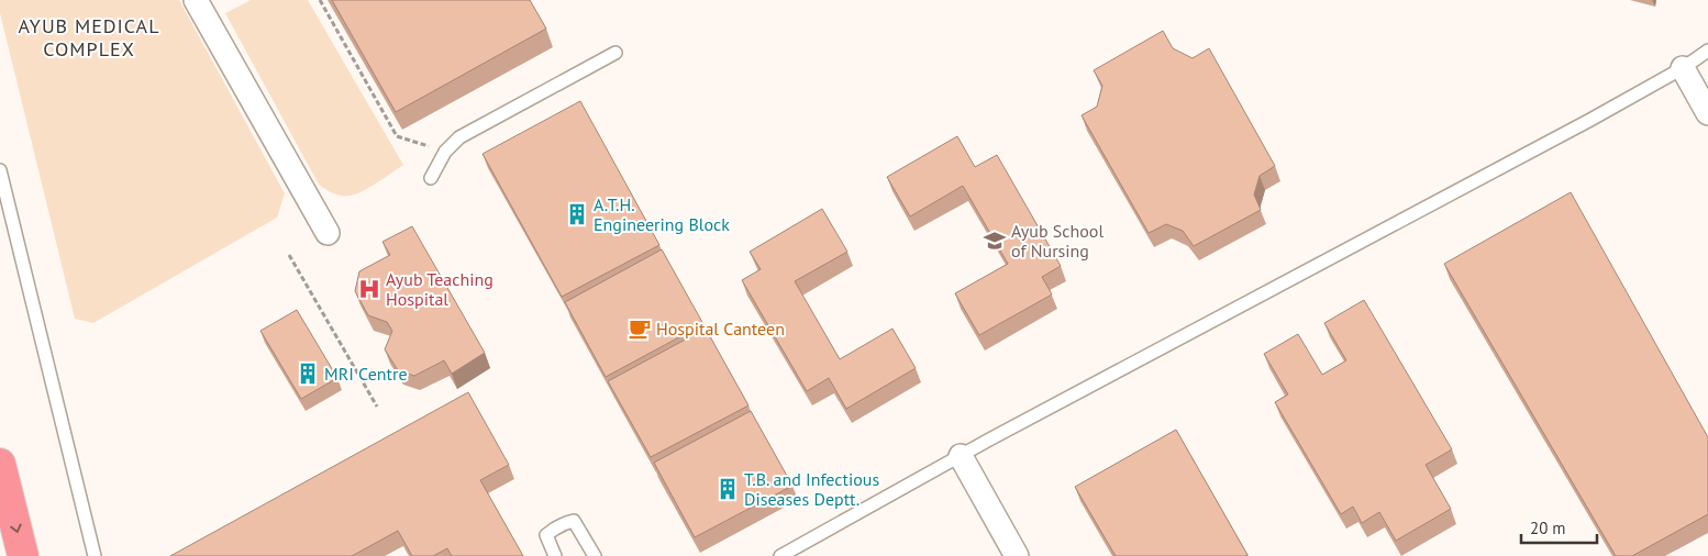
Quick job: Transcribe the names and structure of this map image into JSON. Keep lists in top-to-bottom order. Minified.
{"districts":["AYUB MEDICAL COMPLEX"],"places":{"building":["A.T.H. Engineering Block","MRI Centre","T.B. and Infectious Diseases Deptt."],"school or university":["Ayub School of Nursing"],"hospital":["Ayub Teaching Hospital"],"cafe":["Hospital Canteen"]},"scale_bar":"20 m"}
